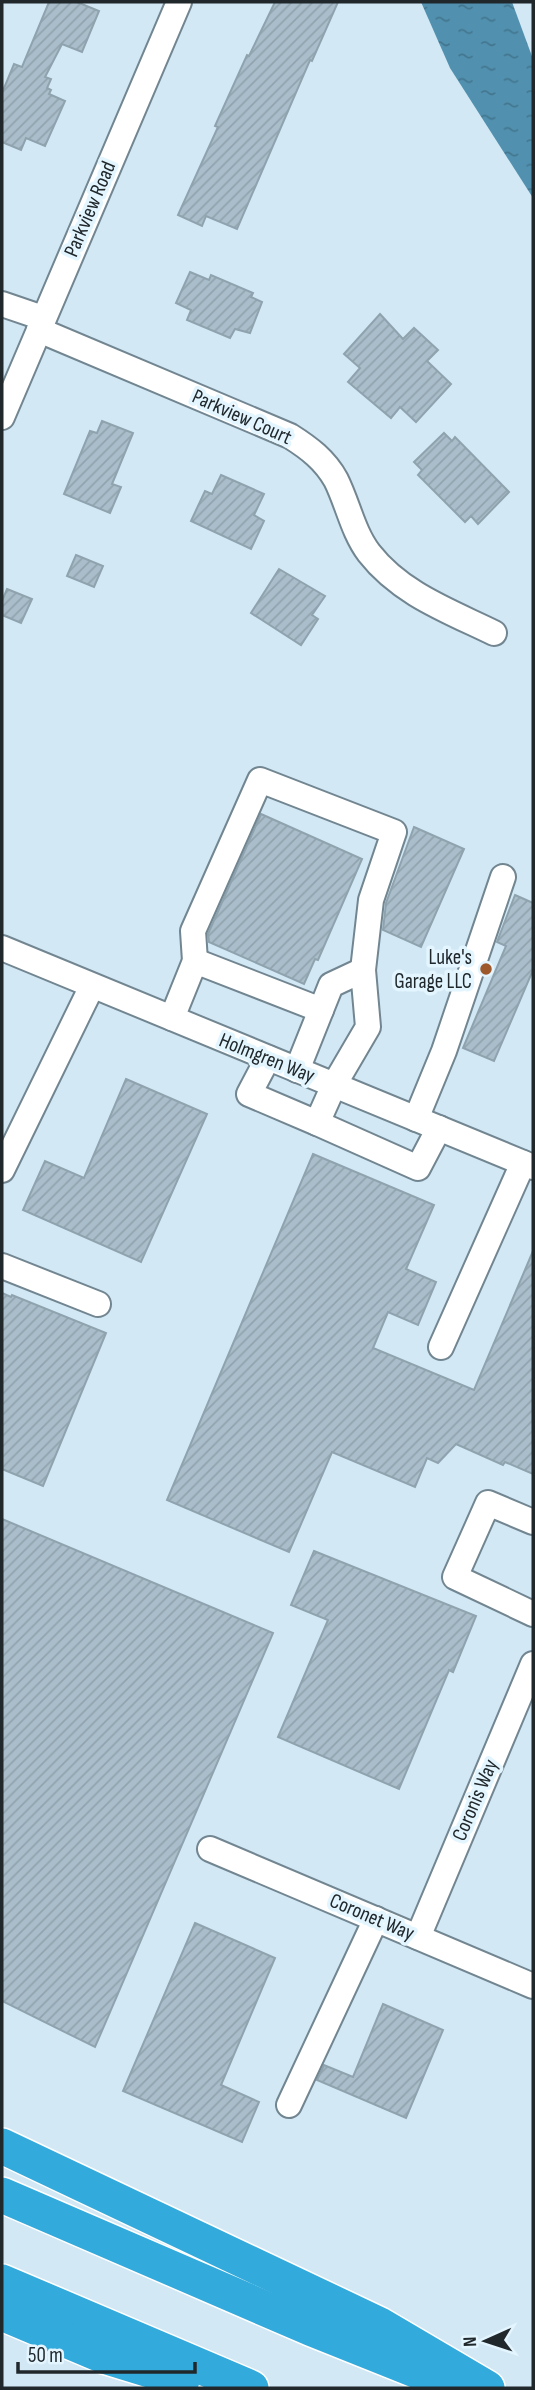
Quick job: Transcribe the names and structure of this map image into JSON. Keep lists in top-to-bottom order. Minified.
{"streets":{"street":["Parkview Road","Parkview Court","Holmgren Way","Coronis Way","Coronet Way"]},"crossings":[["Parkview Road","Parkview Court"],["Coronis Way","Coronet Way"]],"places":["Luke's Garage LLC"],"scale_bar":"50 m","north":"left"}
